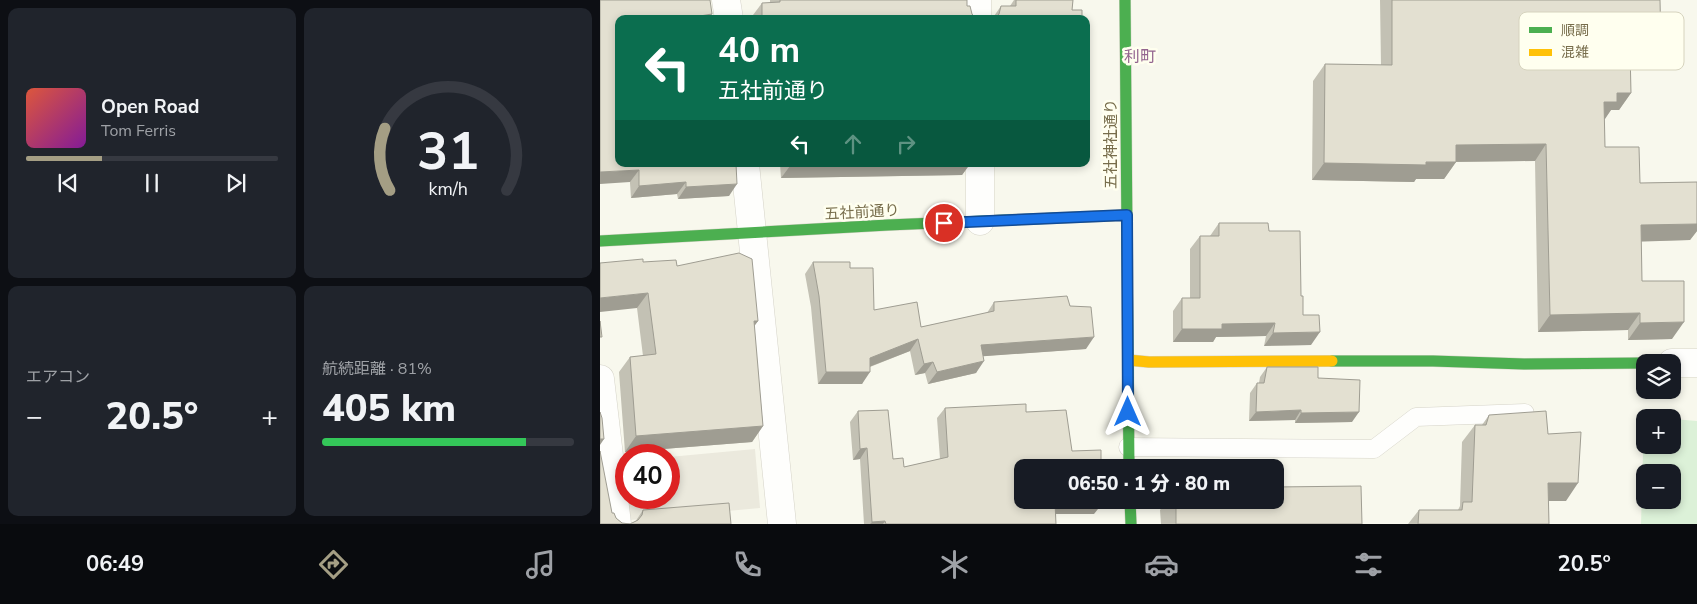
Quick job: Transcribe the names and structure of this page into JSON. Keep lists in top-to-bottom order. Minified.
{"streets":{"street":["五社神社通り","五社前通り"]},"crossings":[["五社神社通り","五社前通り"]],"districts":["利町"],"legend":["順調","混雑"],"page":{"turn":["40 m","五社前通り"],"song":["Open Road","Tom Ferris"],"tile":["エアコン",["航続距離 · 81%","405 km"]],"map_buttons":["+","−"],"heat":["−","20.5°","+"],"limit":"40","trip":"06:50 · 1 分 · 80 m","tabs":["06:49","20.5°"],"gauge":["31","km/h"]}}
